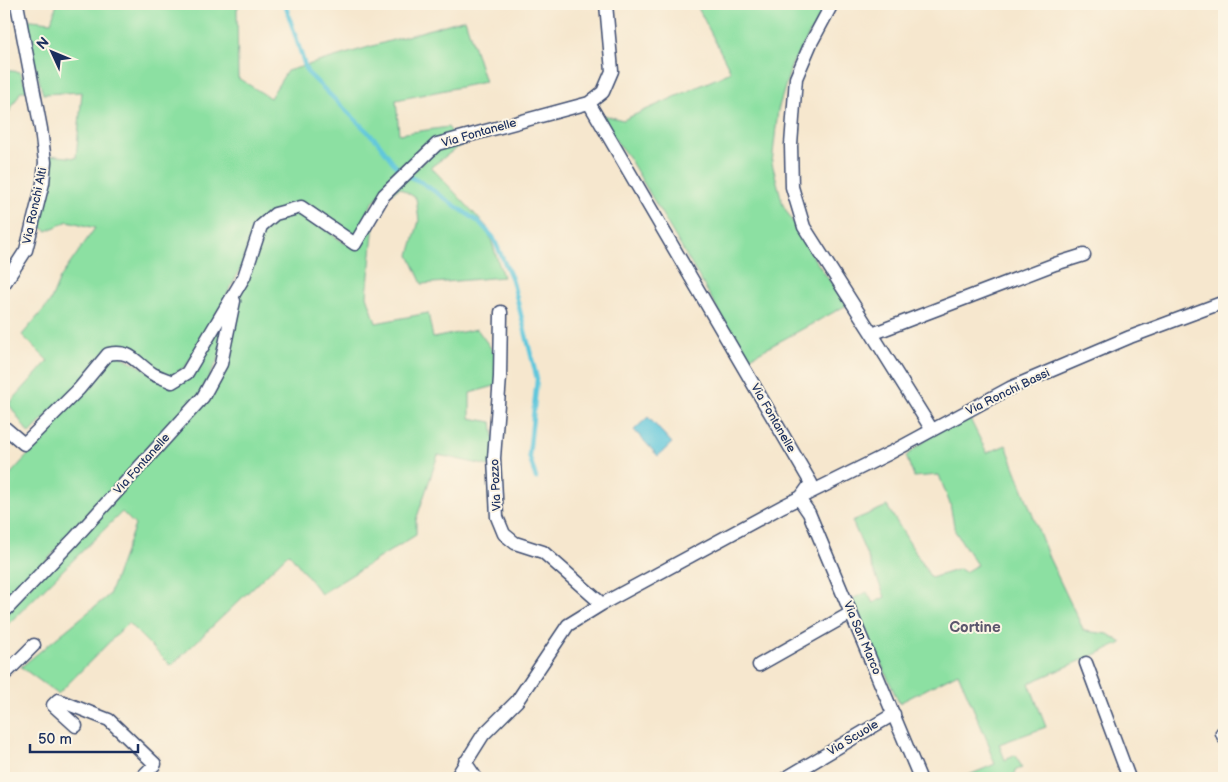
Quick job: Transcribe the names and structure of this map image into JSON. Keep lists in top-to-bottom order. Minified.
{"streets":{"street":["Via Fontanelle","Via Ronchi Alti","Via Ronchi Bassi","Via Pozzo","Via San Marco","Via Scuole"]},"crossings":[["Via Fontanelle","Via Ronchi Bassi"],["Via Fontanelle","Via San Marco"],["Via Ronchi Bassi","Via San Marco"],["Via San Marco","Via Scuole"]],"districts":["Cortine"],"scale_bar":"50 m","north":"top left"}
